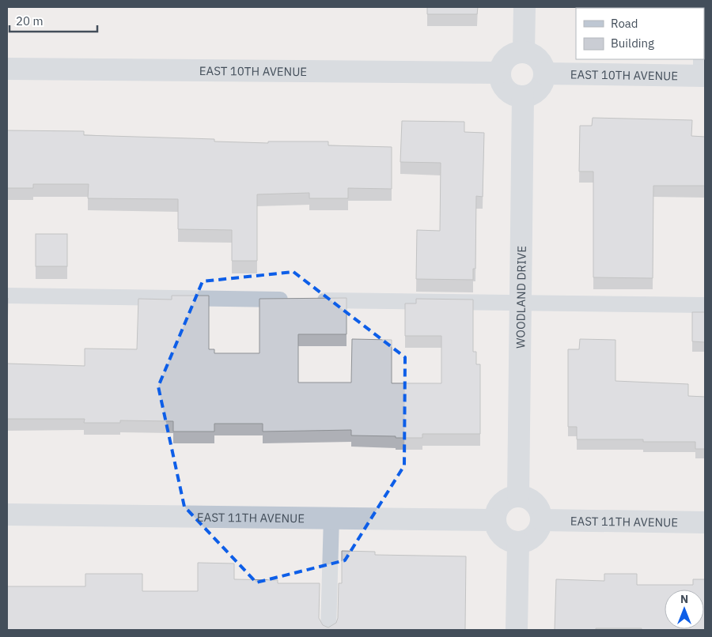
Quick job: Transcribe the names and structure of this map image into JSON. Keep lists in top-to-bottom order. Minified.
{"streets":{"street":["EAST 10TH AVENUE","WOODLAND DRIVE","EAST 11TH AVENUE"]},"crossings":[["EAST 10TH AVENUE","WOODLAND DRIVE"],["WOODLAND DRIVE","EAST 11TH AVENUE"]],"legend":["Road","Building"],"scale_bar":"20 m","north":"top"}
